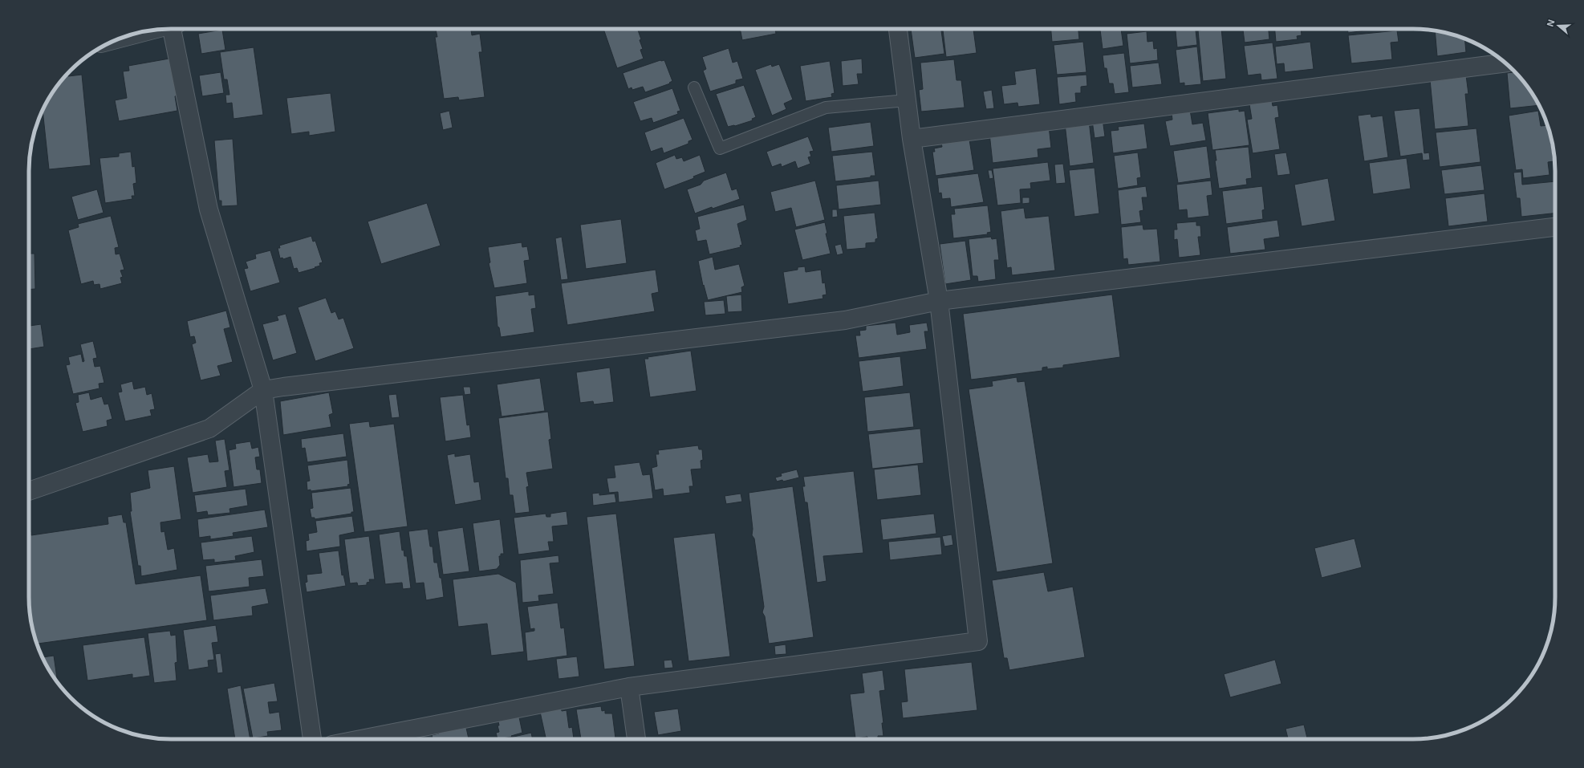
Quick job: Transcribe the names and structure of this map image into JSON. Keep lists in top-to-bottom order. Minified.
{"north":"left"}
